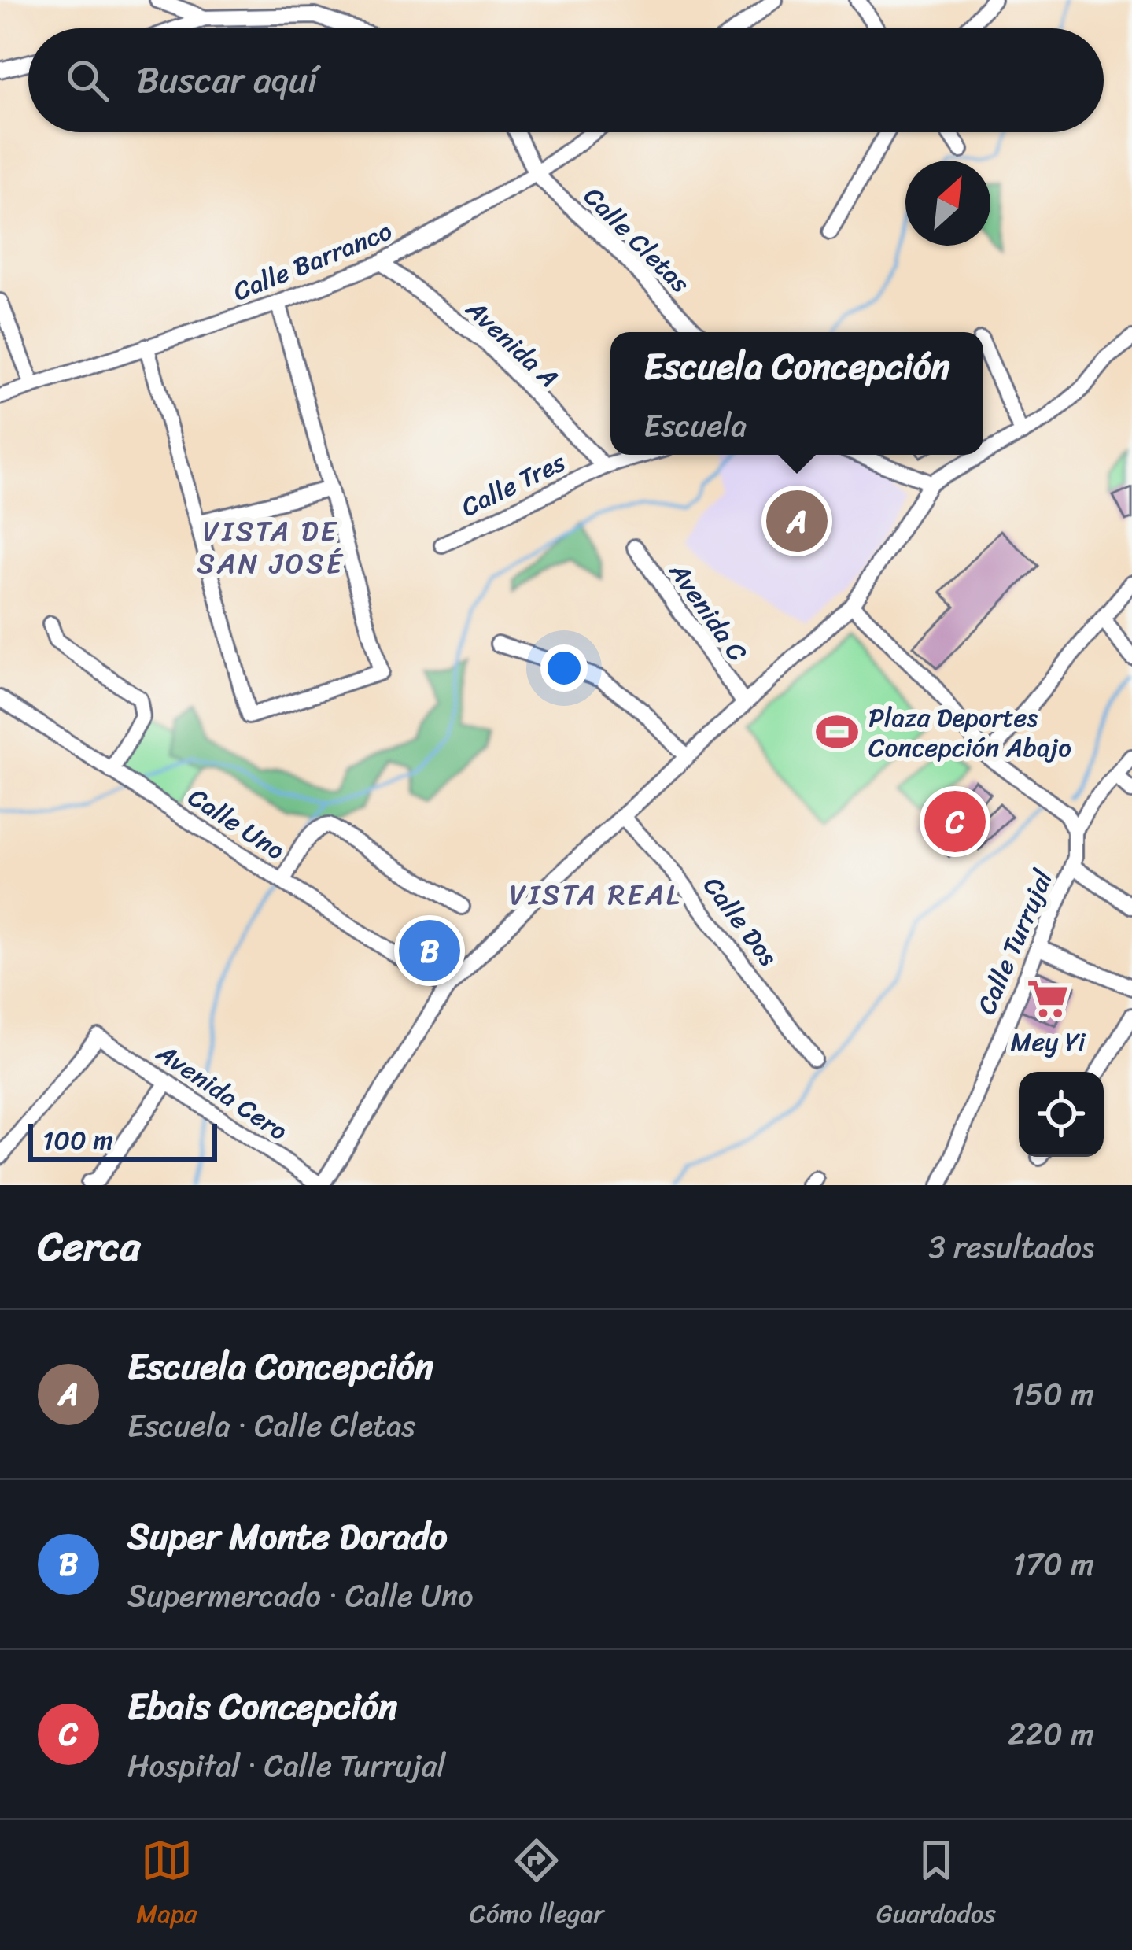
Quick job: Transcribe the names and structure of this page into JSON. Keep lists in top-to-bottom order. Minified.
{"streets":{"street":["Calle Cletas","Calle Barranco","Avenida A","Calle Tres","Avenida C","Calle Uno","Calle Dos","Calle Turrujal","Avenida Cero"]},"crossings":[["Calle Cletas","Calle Barranco"],["Calle Barranco","Avenida A"],["Avenida A","Calle Tres"]],"districts":["VISTA DE SAN JOSÉ","VISTA REAL"],"places":{"sports":["Plaza Deportes Concepción Abajo"],"supermarket":["Mey Yi"]},"scale_bar":"100 m","north":"top right","page":{"search":"Buscar aquí","popup":["Escuela Concepción","Escuela"],"pins":["A","C","B"],"scale":"100 m","heading":["Cerca","3 resultados"],"list":[{"mark":"A","name":"Escuela Concepción","note":"Escuela · Calle Cletas","value":"150 m"},{"mark":"B","name":"Super Monte Dorado","note":"Supermercado · Calle Uno","value":"170 m"},{"mark":"C","name":"Ebais Concepción","note":"Hospital · Calle Turrujal","value":"220 m"}],"nav":["Mapa","Cómo llegar","Guardados"]}}
